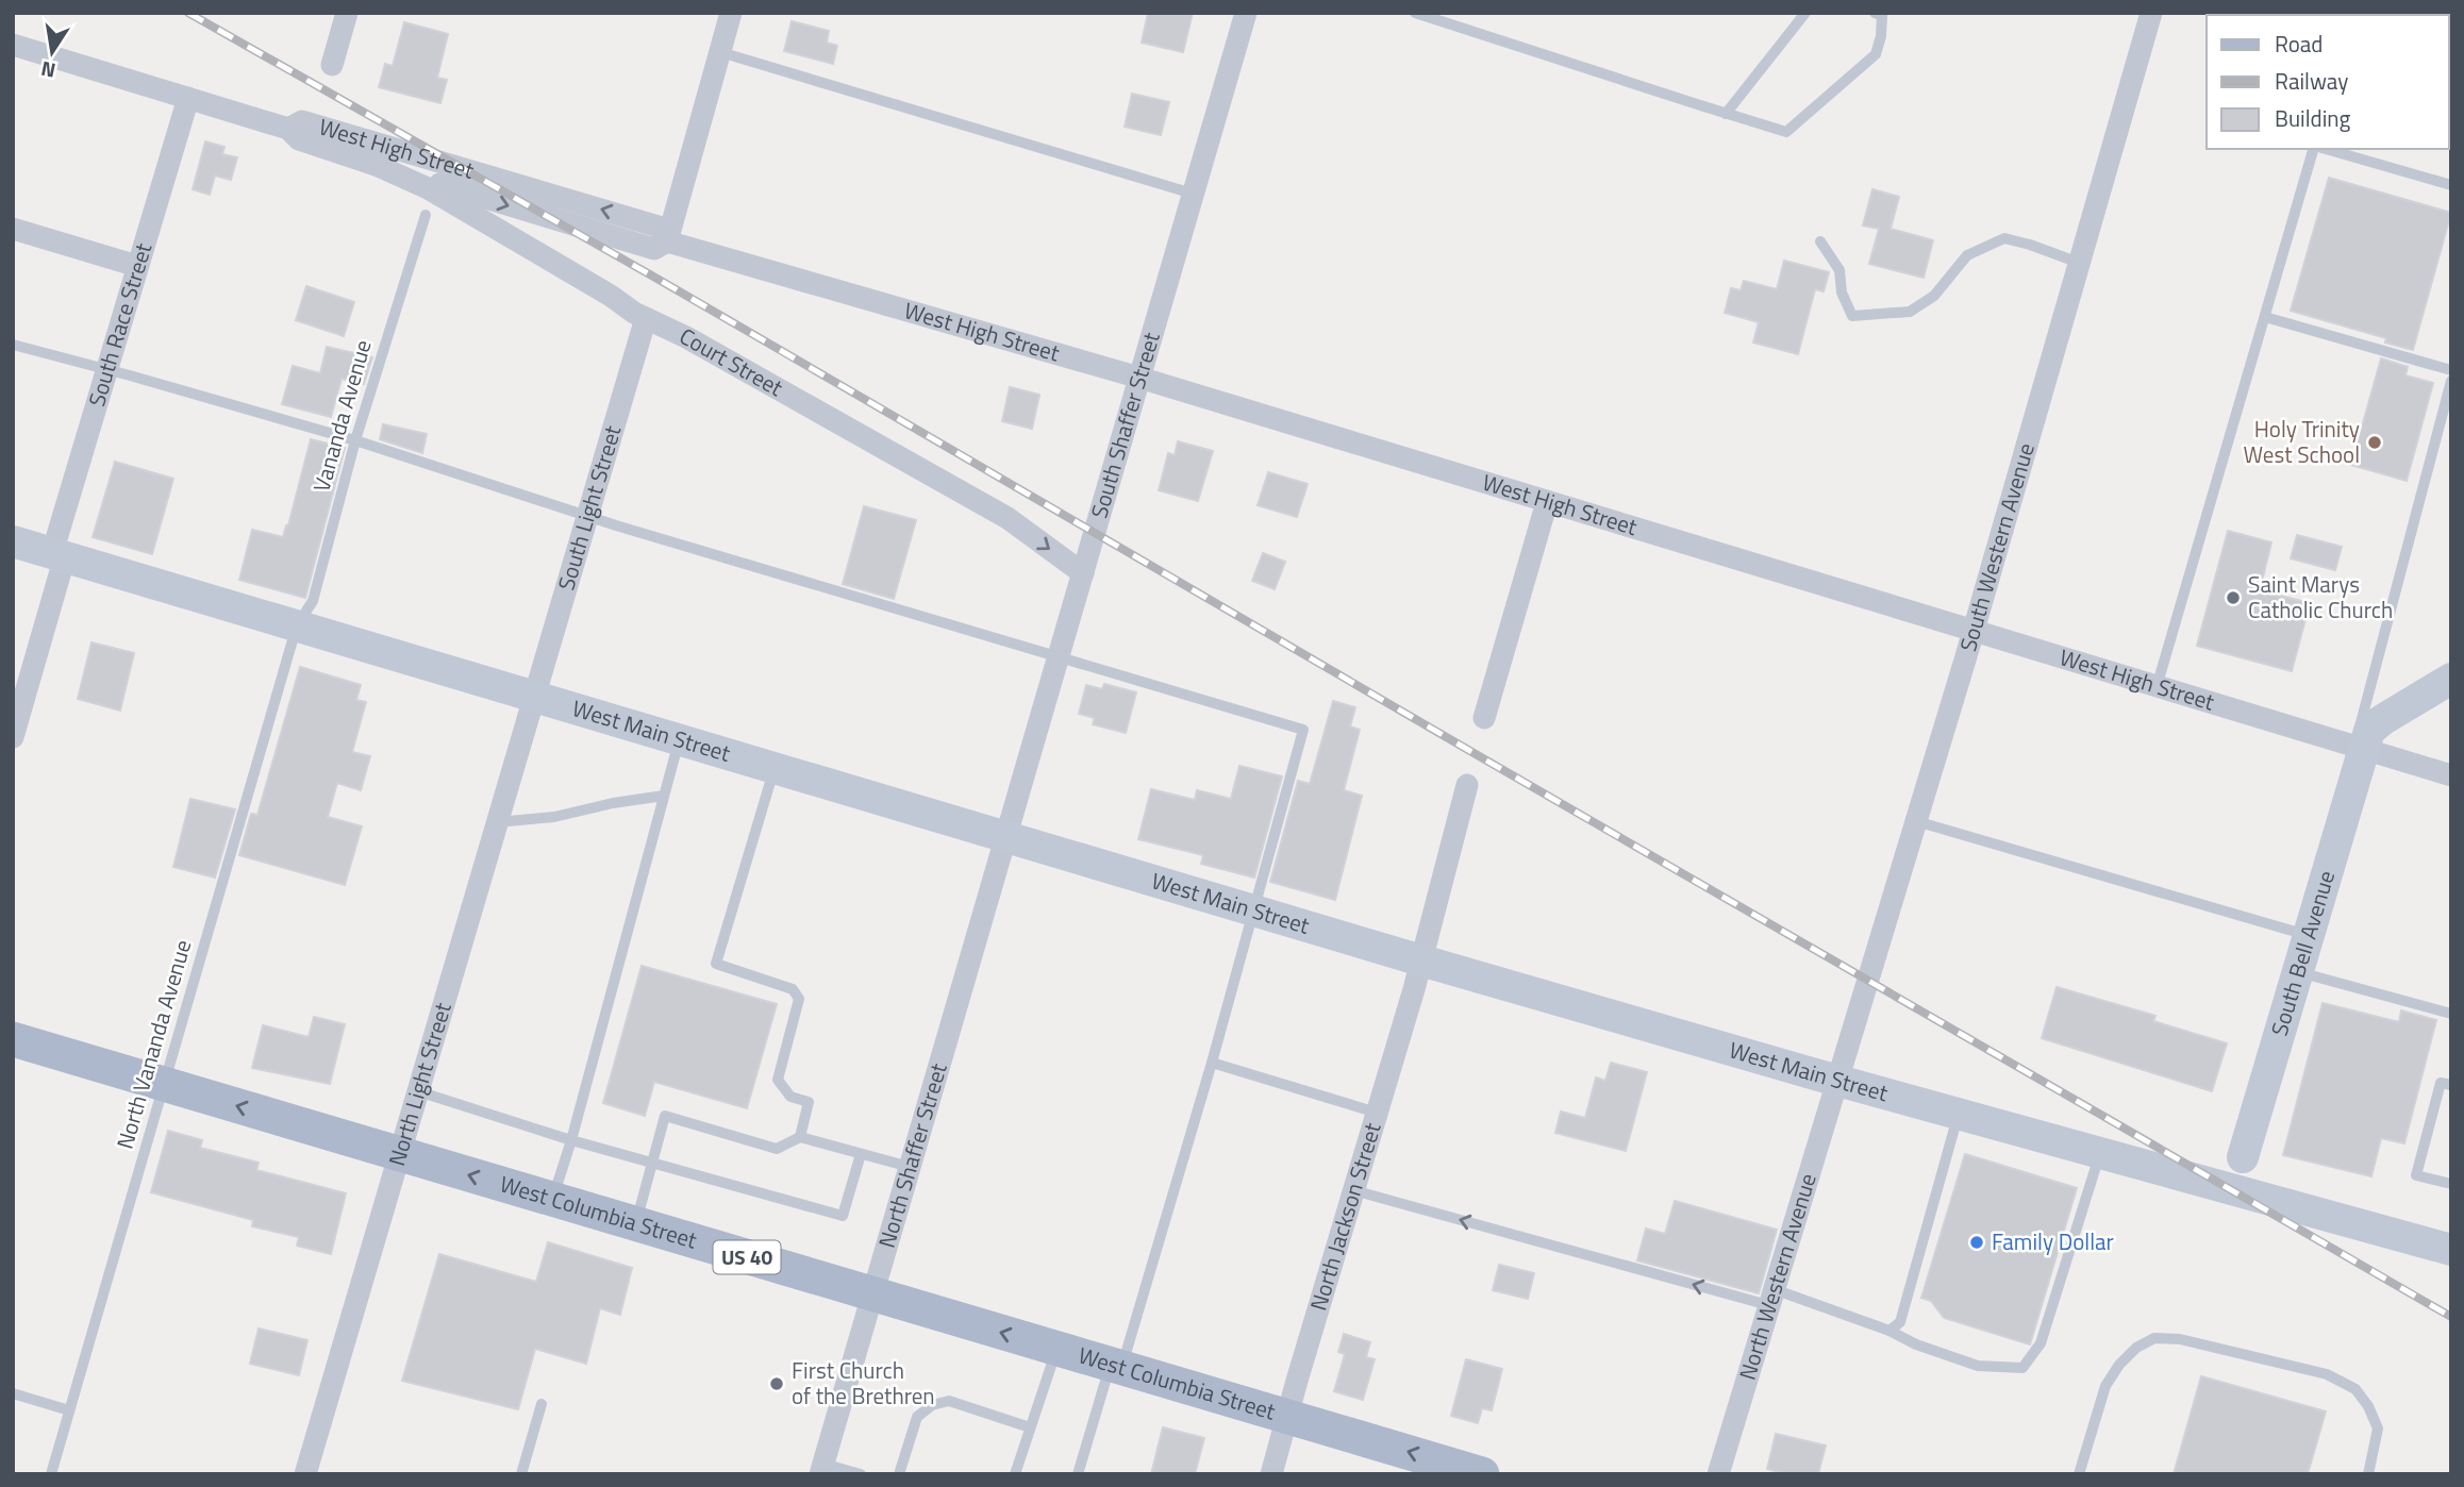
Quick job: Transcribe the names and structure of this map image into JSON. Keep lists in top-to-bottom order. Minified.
{"streets":{"main road":["West Columbia Street","US 40"],"street":["West High Street","South Race Street","Court Street","South Shaffer Street","South Light Street","South Western Avenue","West Main Street","South Bell Avenue","North Light Street","North Shaffer Street","North Jackson Street","North Western Avenue"],"lane":["Vananda Avenue","North Vananda Avenue"]},"crossings":[["West High Street","South Race Street"],["West High Street","Court Street"],["West High Street","South Shaffer Street"],["West High Street","South Western Avenue"],["West High Street","South Bell Avenue"],["South Race Street","West Main Street"],["Court Street","South Shaffer Street"],["Court Street","South Light Street"],["Vananda Avenue","West Main Street"],["Vananda Avenue","North Vananda Avenue"],["South Shaffer Street","West Main Street"],["South Shaffer Street","North Shaffer Street"],["South Light Street","West Main Street"],["South Light Street","North Light Street"],["South Western Avenue","West Main Street"],["South Western Avenue","North Western Avenue"],["West Main Street","North Vananda Avenue"],["West Main Street","North Light Street"],["West Main Street","North Shaffer Street"],["West Main Street","North Jackson Street"],["West Main Street","North Western Avenue"],["North Vananda Avenue","West Columbia Street"],["North Light Street","West Columbia Street"],["North Shaffer Street","West Columbia Street"],["West Columbia Street","North Jackson Street"]],"one_way":["Court Street","West Columbia Street"],"places":["Holy Trinity West School","Saint Marys Catholic Church","Family Dollar","First Church of the Brethren"],"legend":["Road","Railway","Building"],"north":"bottom"}
